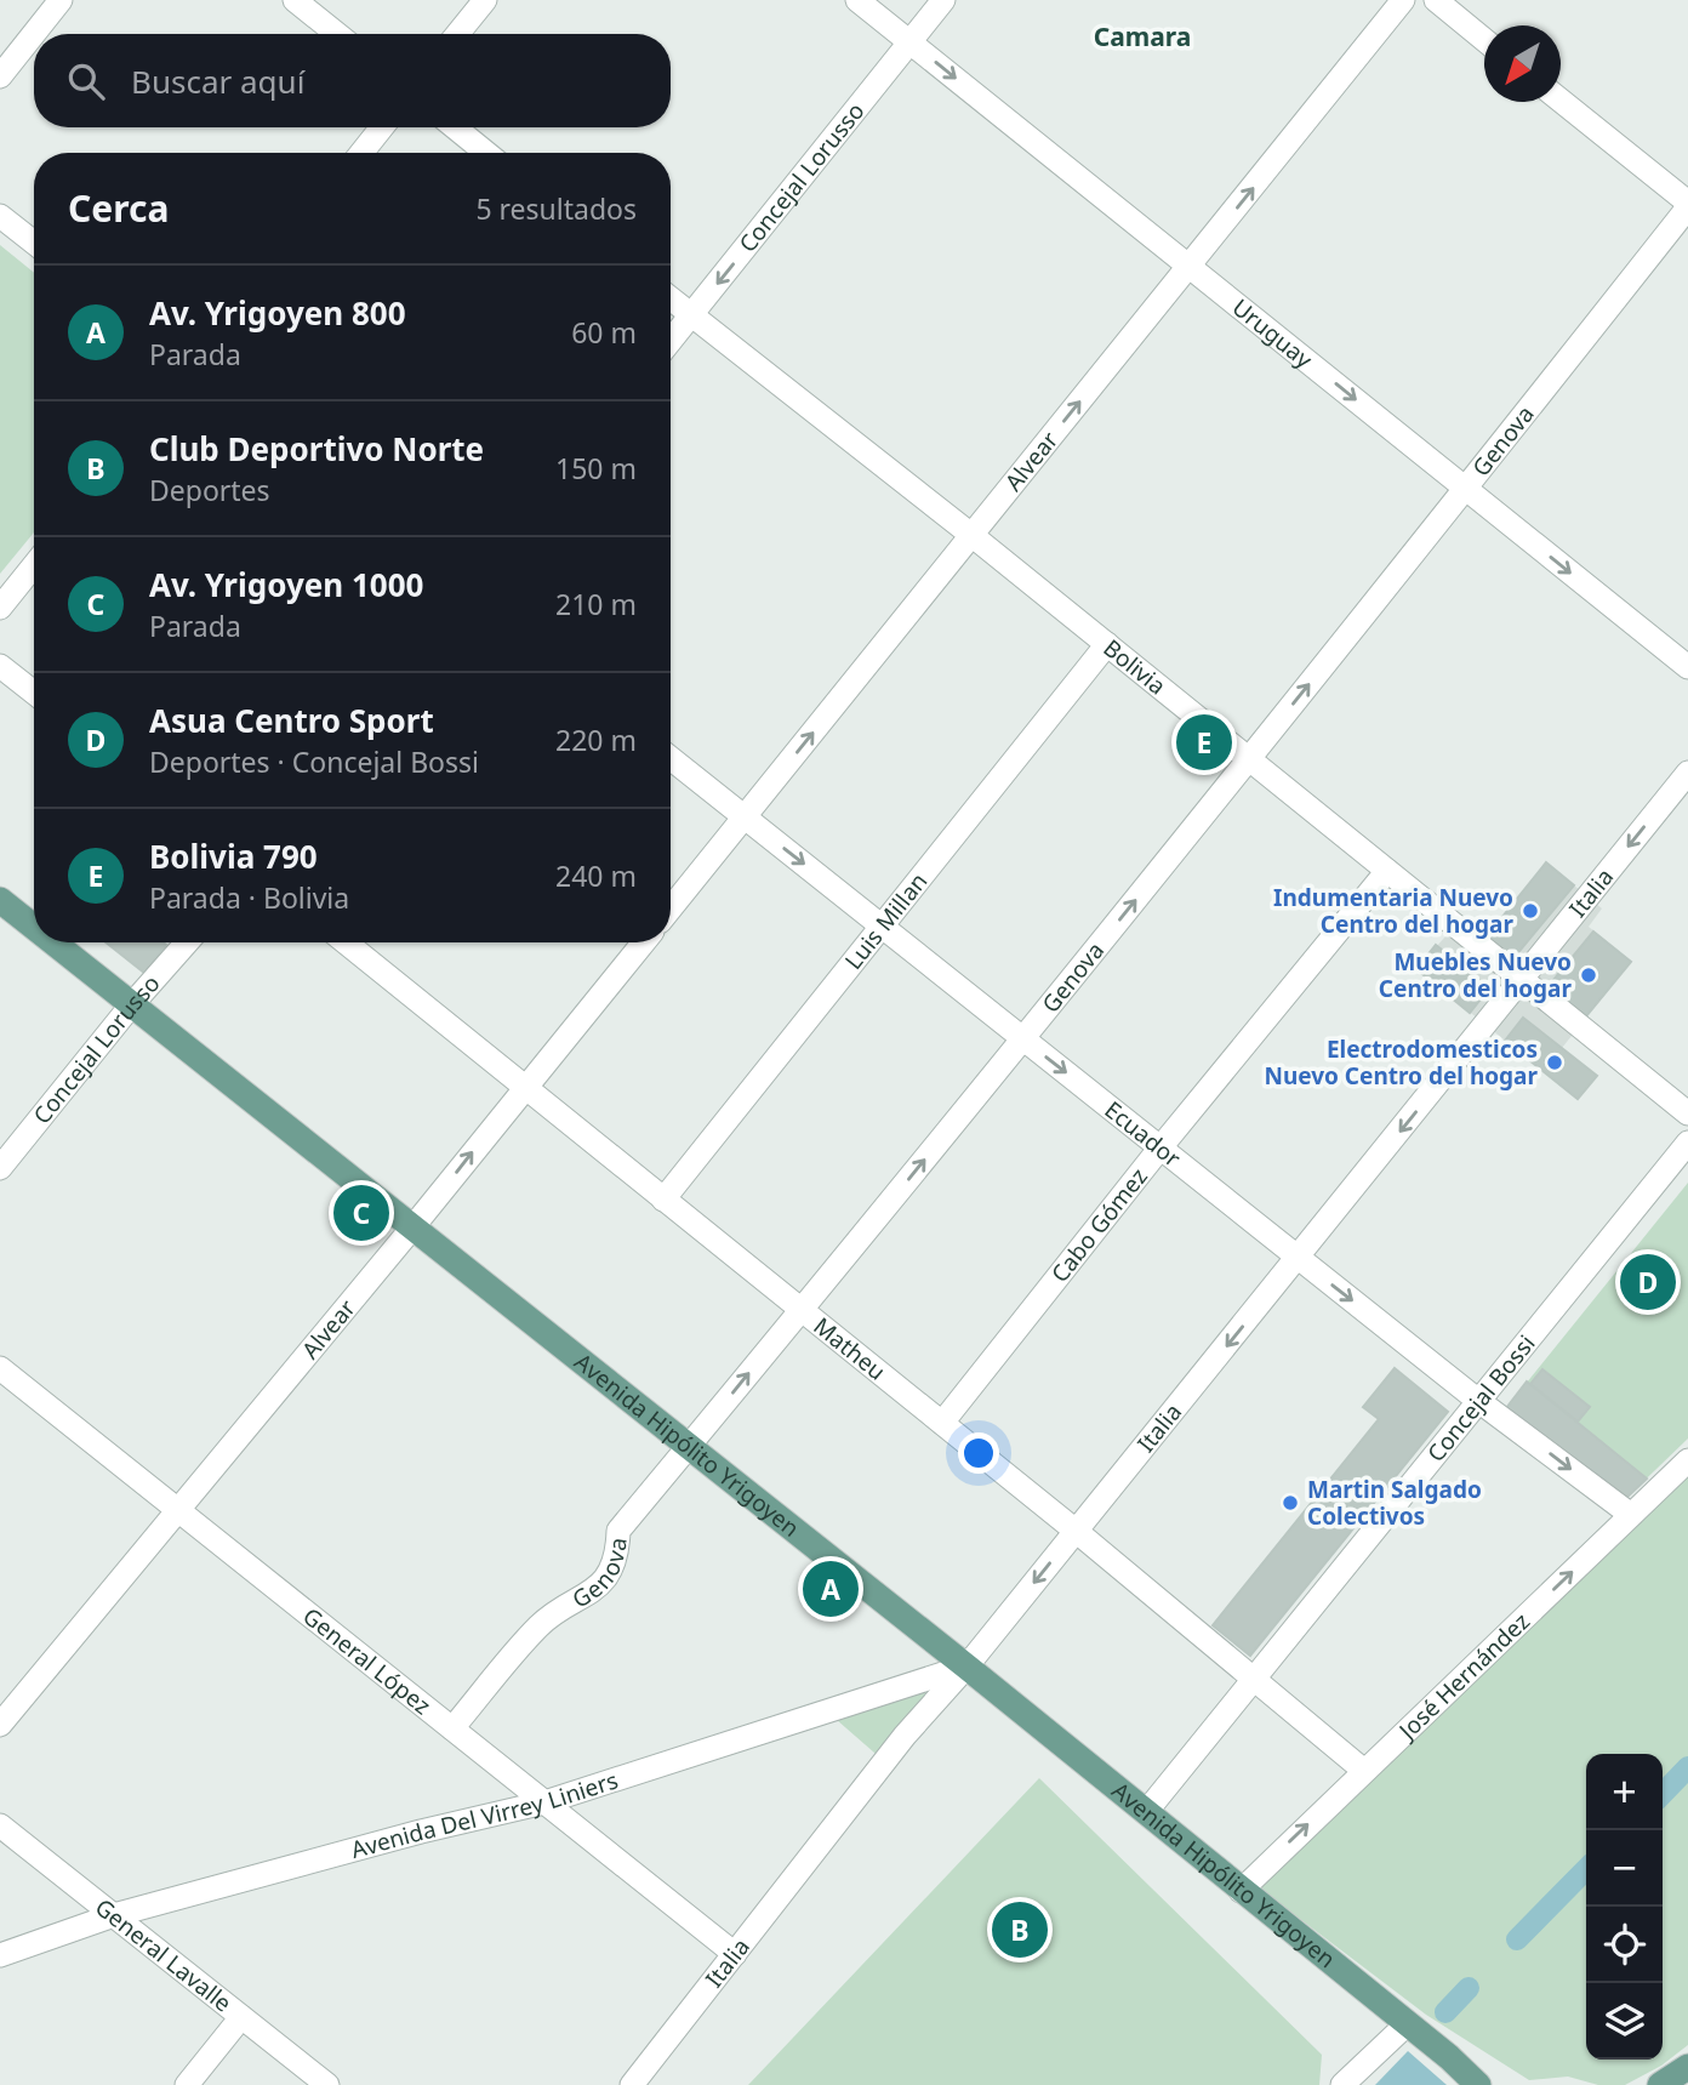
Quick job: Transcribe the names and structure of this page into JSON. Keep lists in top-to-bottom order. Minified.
{"streets":{"main road":["Avenida Hipólito Yrigoyen"],"street":["Concejal Lorusso","Uruguay","Genova","Alvear","Bolivia","Italia","Luis Millan","Ecuador","Cabo Gómez","Matheu","Concejal Bossi","General López","José Hernández","Avenida Del Virrey Liniers","General Lavalle"]},"crossings":[["Concejal Lorusso","Uruguay"],["Concejal Lorusso","Bolivia"],["Concejal Lorusso","Avenida Hipólito Yrigoyen"],["Uruguay","Genova"],["Uruguay","Alvear"],["Genova","Bolivia"],["Genova","Ecuador"],["Genova","Matheu"],["Genova","Avenida Hipólito Yrigoyen"],["Genova","General López"],["Alvear","Bolivia"],["Alvear","Ecuador"],["Alvear","Matheu"],["Alvear","Avenida Hipólito Yrigoyen"],["Alvear","General López"],["Bolivia","Italia"],["Bolivia","Luis Millan"],["Bolivia","Cabo Gómez"],["Italia","Ecuador"],["Italia","Matheu"],["Italia","Avenida Hipólito Yrigoyen"],["Italia","General López"],["Italia","Avenida Del Virrey Liniers"],["Luis Millan","Ecuador"],["Luis Millan","Matheu"],["Ecuador","Cabo Gómez"],["Ecuador","Concejal Bossi"],["Ecuador","José Hernández"],["Cabo Gómez","Matheu"],["Matheu","Concejal Bossi"],["Matheu","José Hernández"],["Concejal Bossi","Avenida Hipólito Yrigoyen"],["Avenida Hipólito Yrigoyen","José Hernández"],["Avenida Hipólito Yrigoyen","Avenida Del Virrey Liniers"],["General López","Avenida Del Virrey Liniers"],["Avenida Del Virrey Liniers","General Lavalle"]],"one_way":["Concejal Lorusso","Uruguay","Genova","Alvear","Italia","Ecuador","José Hernández"],"districts":["Camara"],"places":["Indumentaria Nuevo Centro del hogar","Muebles Nuevo Centro del hogar","Electrodomesticos Nuevo Centro del hogar","Martin Salgado Colectivos"],"north":"bottom left","page":{"search":"Buscar aquí","heading":["Cerca","5 resultados"],"list":[{"mark":"A","name":"Av. Yrigoyen 800","note":"Parada","value":"60 m"},{"mark":"B","name":"Club Deportivo Norte","note":"Deportes","value":"150 m"},{"mark":"C","name":"Av. Yrigoyen 1000","note":"Parada","value":"210 m"},{"mark":"D","name":"Asua Centro Sport","note":"Deportes · Concejal Bossi","value":"220 m"},{"mark":"E","name":"Bolivia 790","note":"Parada · Bolivia","value":"240 m"}],"pins":["E","C","D","A","B"],"map_buttons":["+","−"]}}
